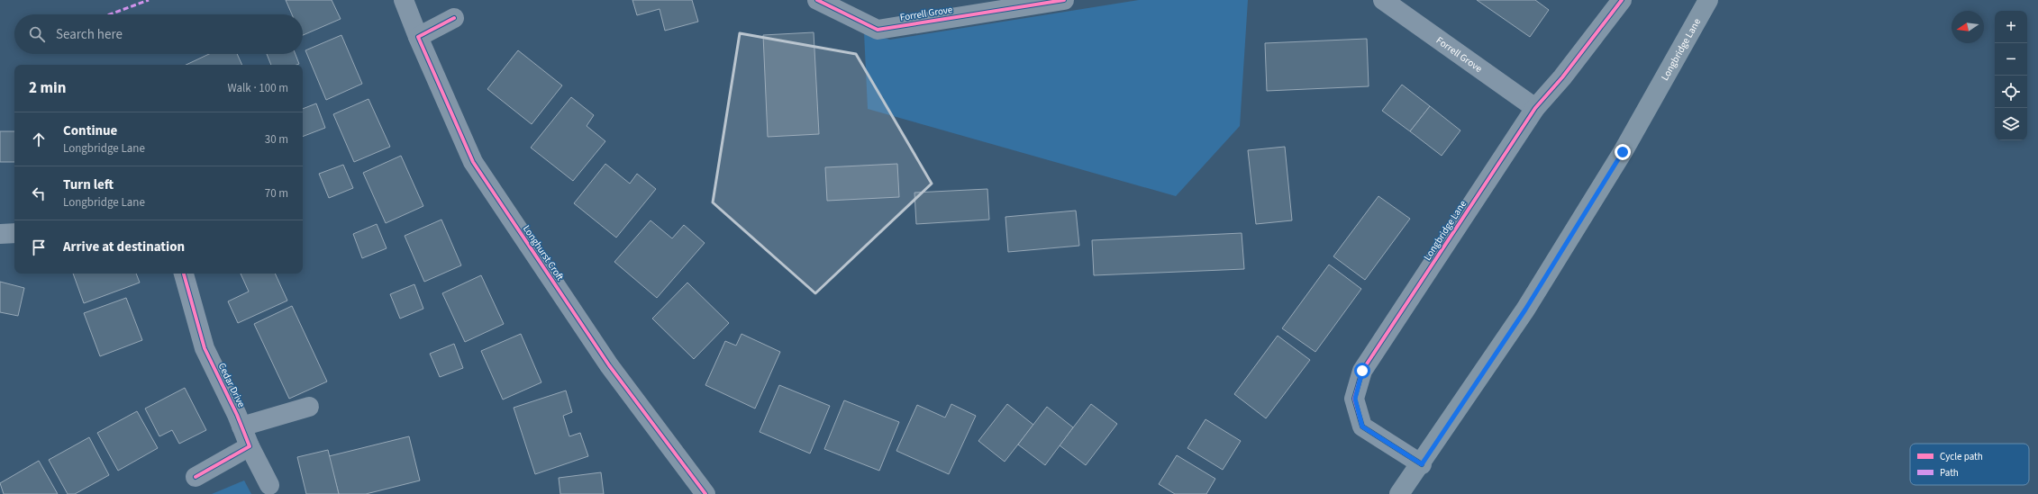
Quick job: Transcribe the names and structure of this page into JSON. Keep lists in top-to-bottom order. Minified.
{"streets":{"main road":["Longbridge Lane"],"street":["Forrell Grove","Longhurst Croft","Cedar Drive"]},"crossings":[["Forrell Grove","Longbridge Lane"]],"legend":["Cycle path","Path"],"north":"left","page":{"map_buttons":["+","−"],"search":"Search here","heading":["2 min","Walk · 100 m"],"list":[["Continue","Longbridge Lane","30 m"],["Turn left","Longbridge Lane","70 m"],"Arrive at destination"]}}
